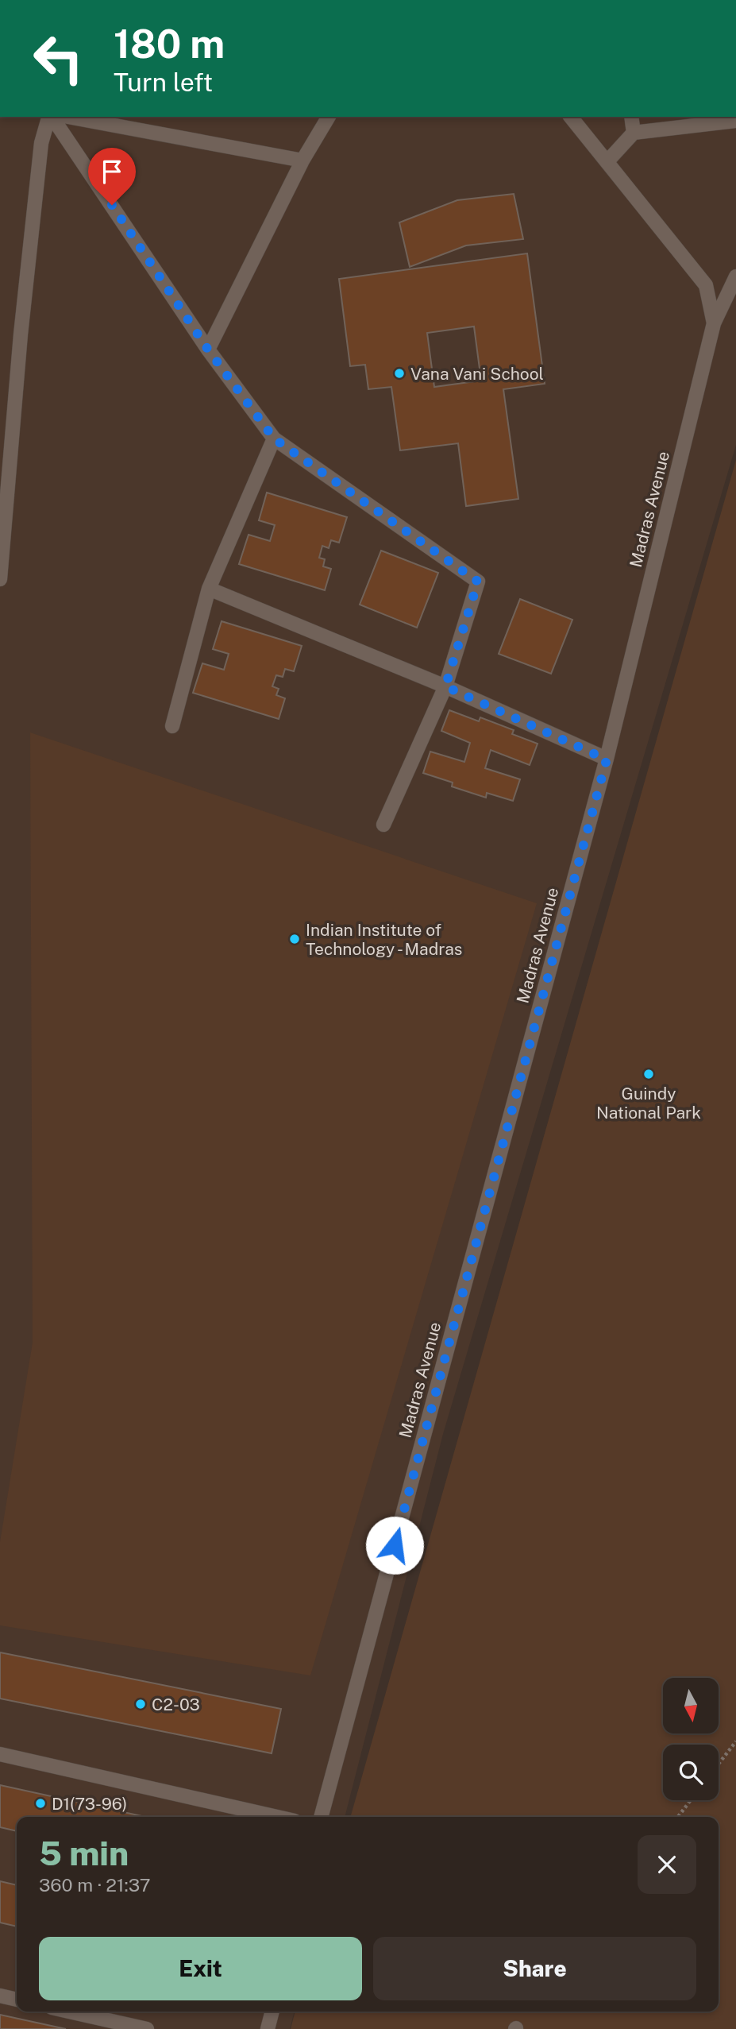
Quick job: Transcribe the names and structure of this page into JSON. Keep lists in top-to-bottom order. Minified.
{"streets":{"lane":["Madras Avenue"]},"places":["Vana Vani School","Indian Institute of Technology - Madras","Guindy National Park","C2-03","D1(73-96)"],"north":"bottom","page":{"turn":["180 m","Turn left"],"heading":["5 min","360 m · 21:37"],"buttons":["Exit","Share"]}}
